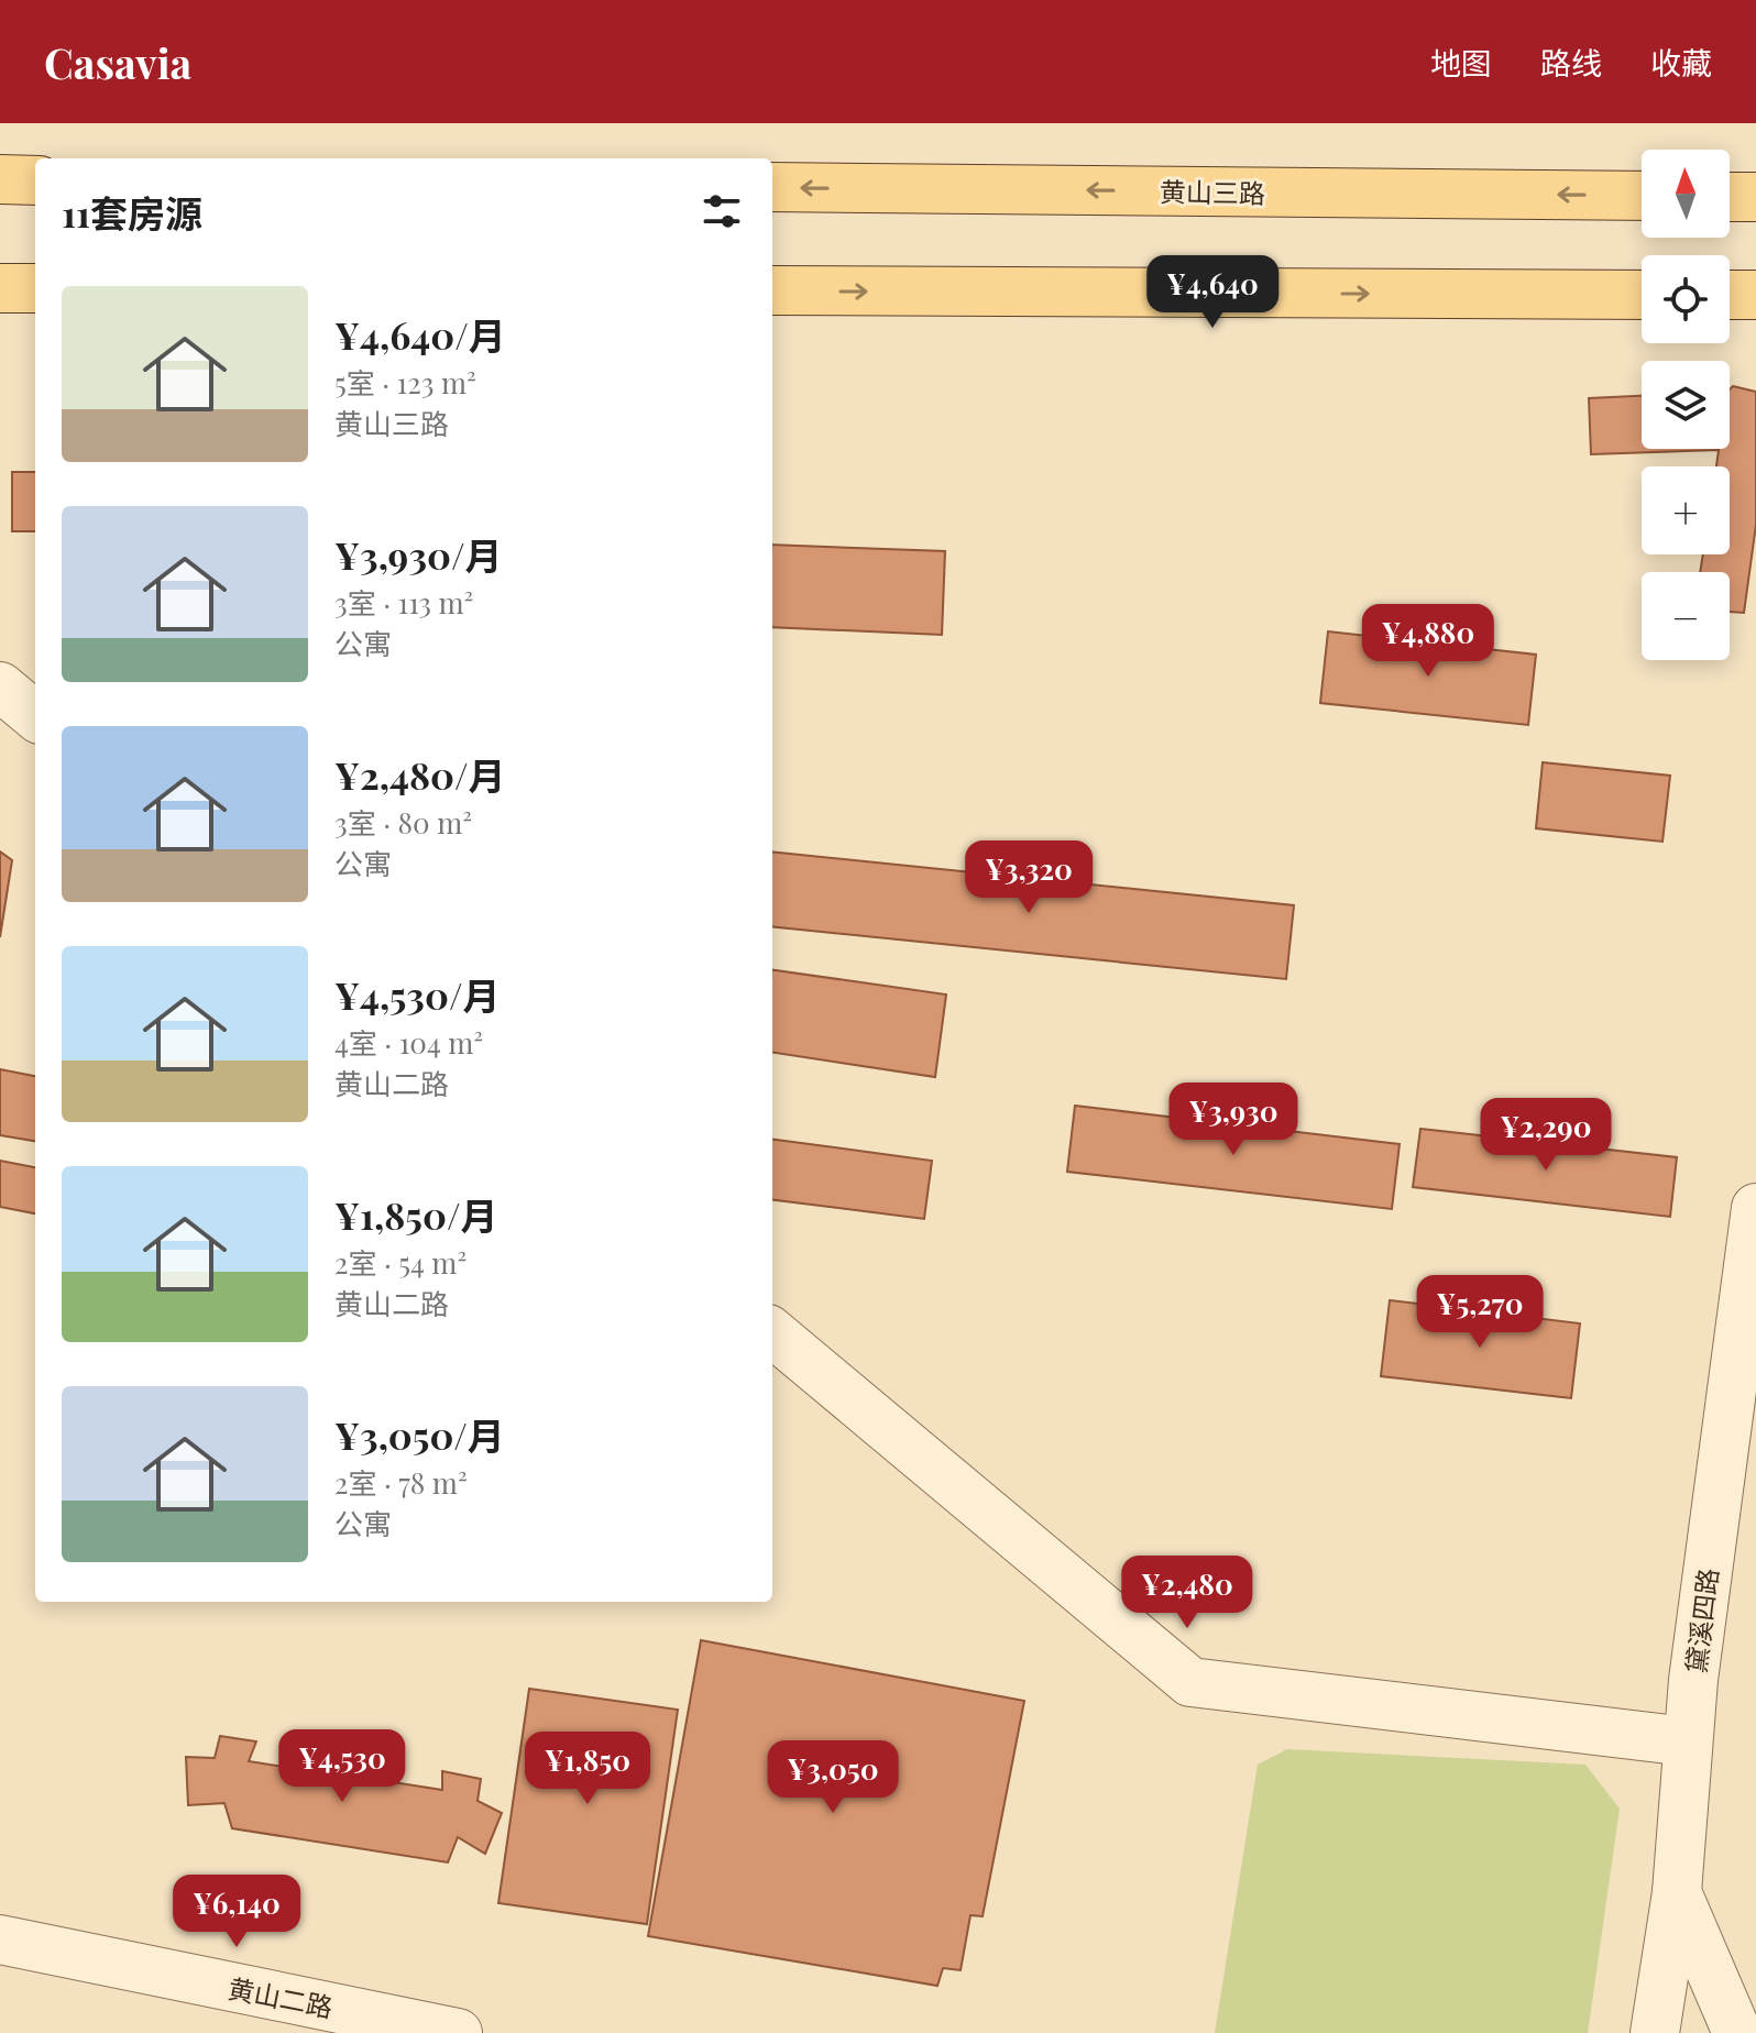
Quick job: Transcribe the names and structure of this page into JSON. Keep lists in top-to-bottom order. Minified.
{"streets":{"main road":["黄山三路"],"street":["黛溪四路","黄山二路"]},"north":"top","page":{"header":"Casavia","nav":["地图","路线","收藏"],"map_buttons":["+","−"],"heading":"11套房源","price":["¥4,640","¥4,880","¥3,320","¥3,930","¥2,290","¥5,270","¥2,480","¥4,530","¥1,850","¥3,050","¥6,140"],"list":[{"name":"¥4,640/月","note":"5室 · 123 m² · 黄山三路"},{"name":"¥3,930/月","note":"3室 · 113 m² · 公寓"},{"name":"¥2,480/月","note":"3室 · 80 m² · 公寓"},{"name":"¥4,530/月","note":"4室 · 104 m² · 黄山二路"},{"name":"¥1,850/月","note":"2室 · 54 m² · 黄山二路"},{"name":"¥3,050/月","note":"2室 · 78 m² · 公寓"}]}}
